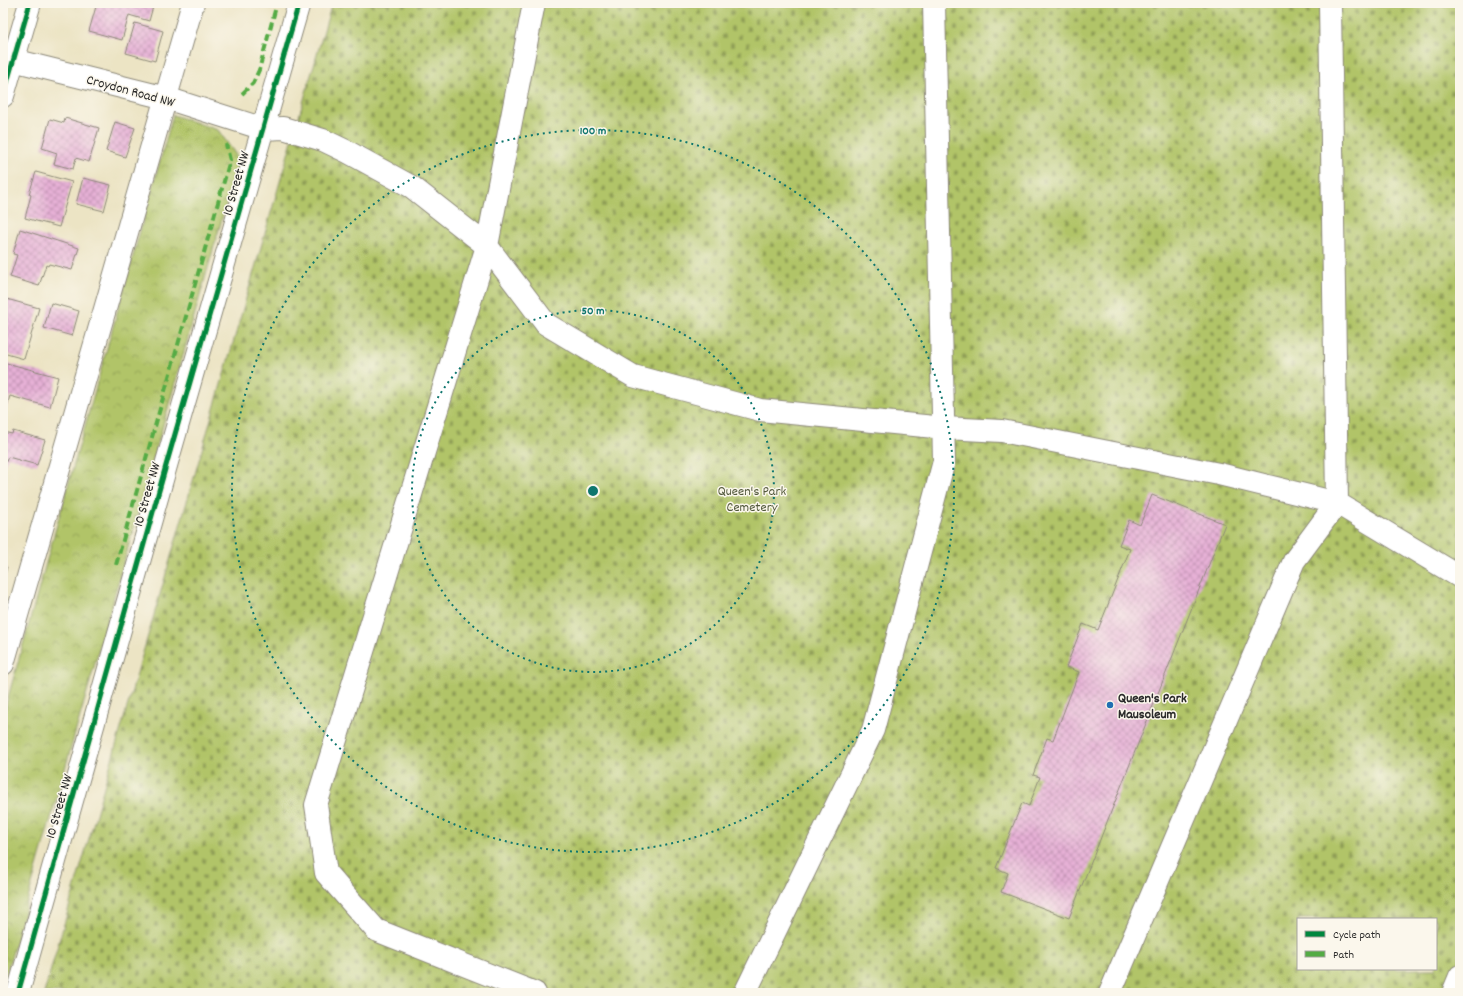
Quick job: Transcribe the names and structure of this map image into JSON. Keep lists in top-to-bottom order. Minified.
{"streets":{"street":["Croydon Road NW","10 Street NW"]},"crossings":[["Croydon Road NW","10 Street NW"]],"parks":["Queen's Park Cemetery"],"places":["Queen's Park Mausoleum"],"legend":["Cycle path","Path"],"rings":["100 m","50 m"]}
